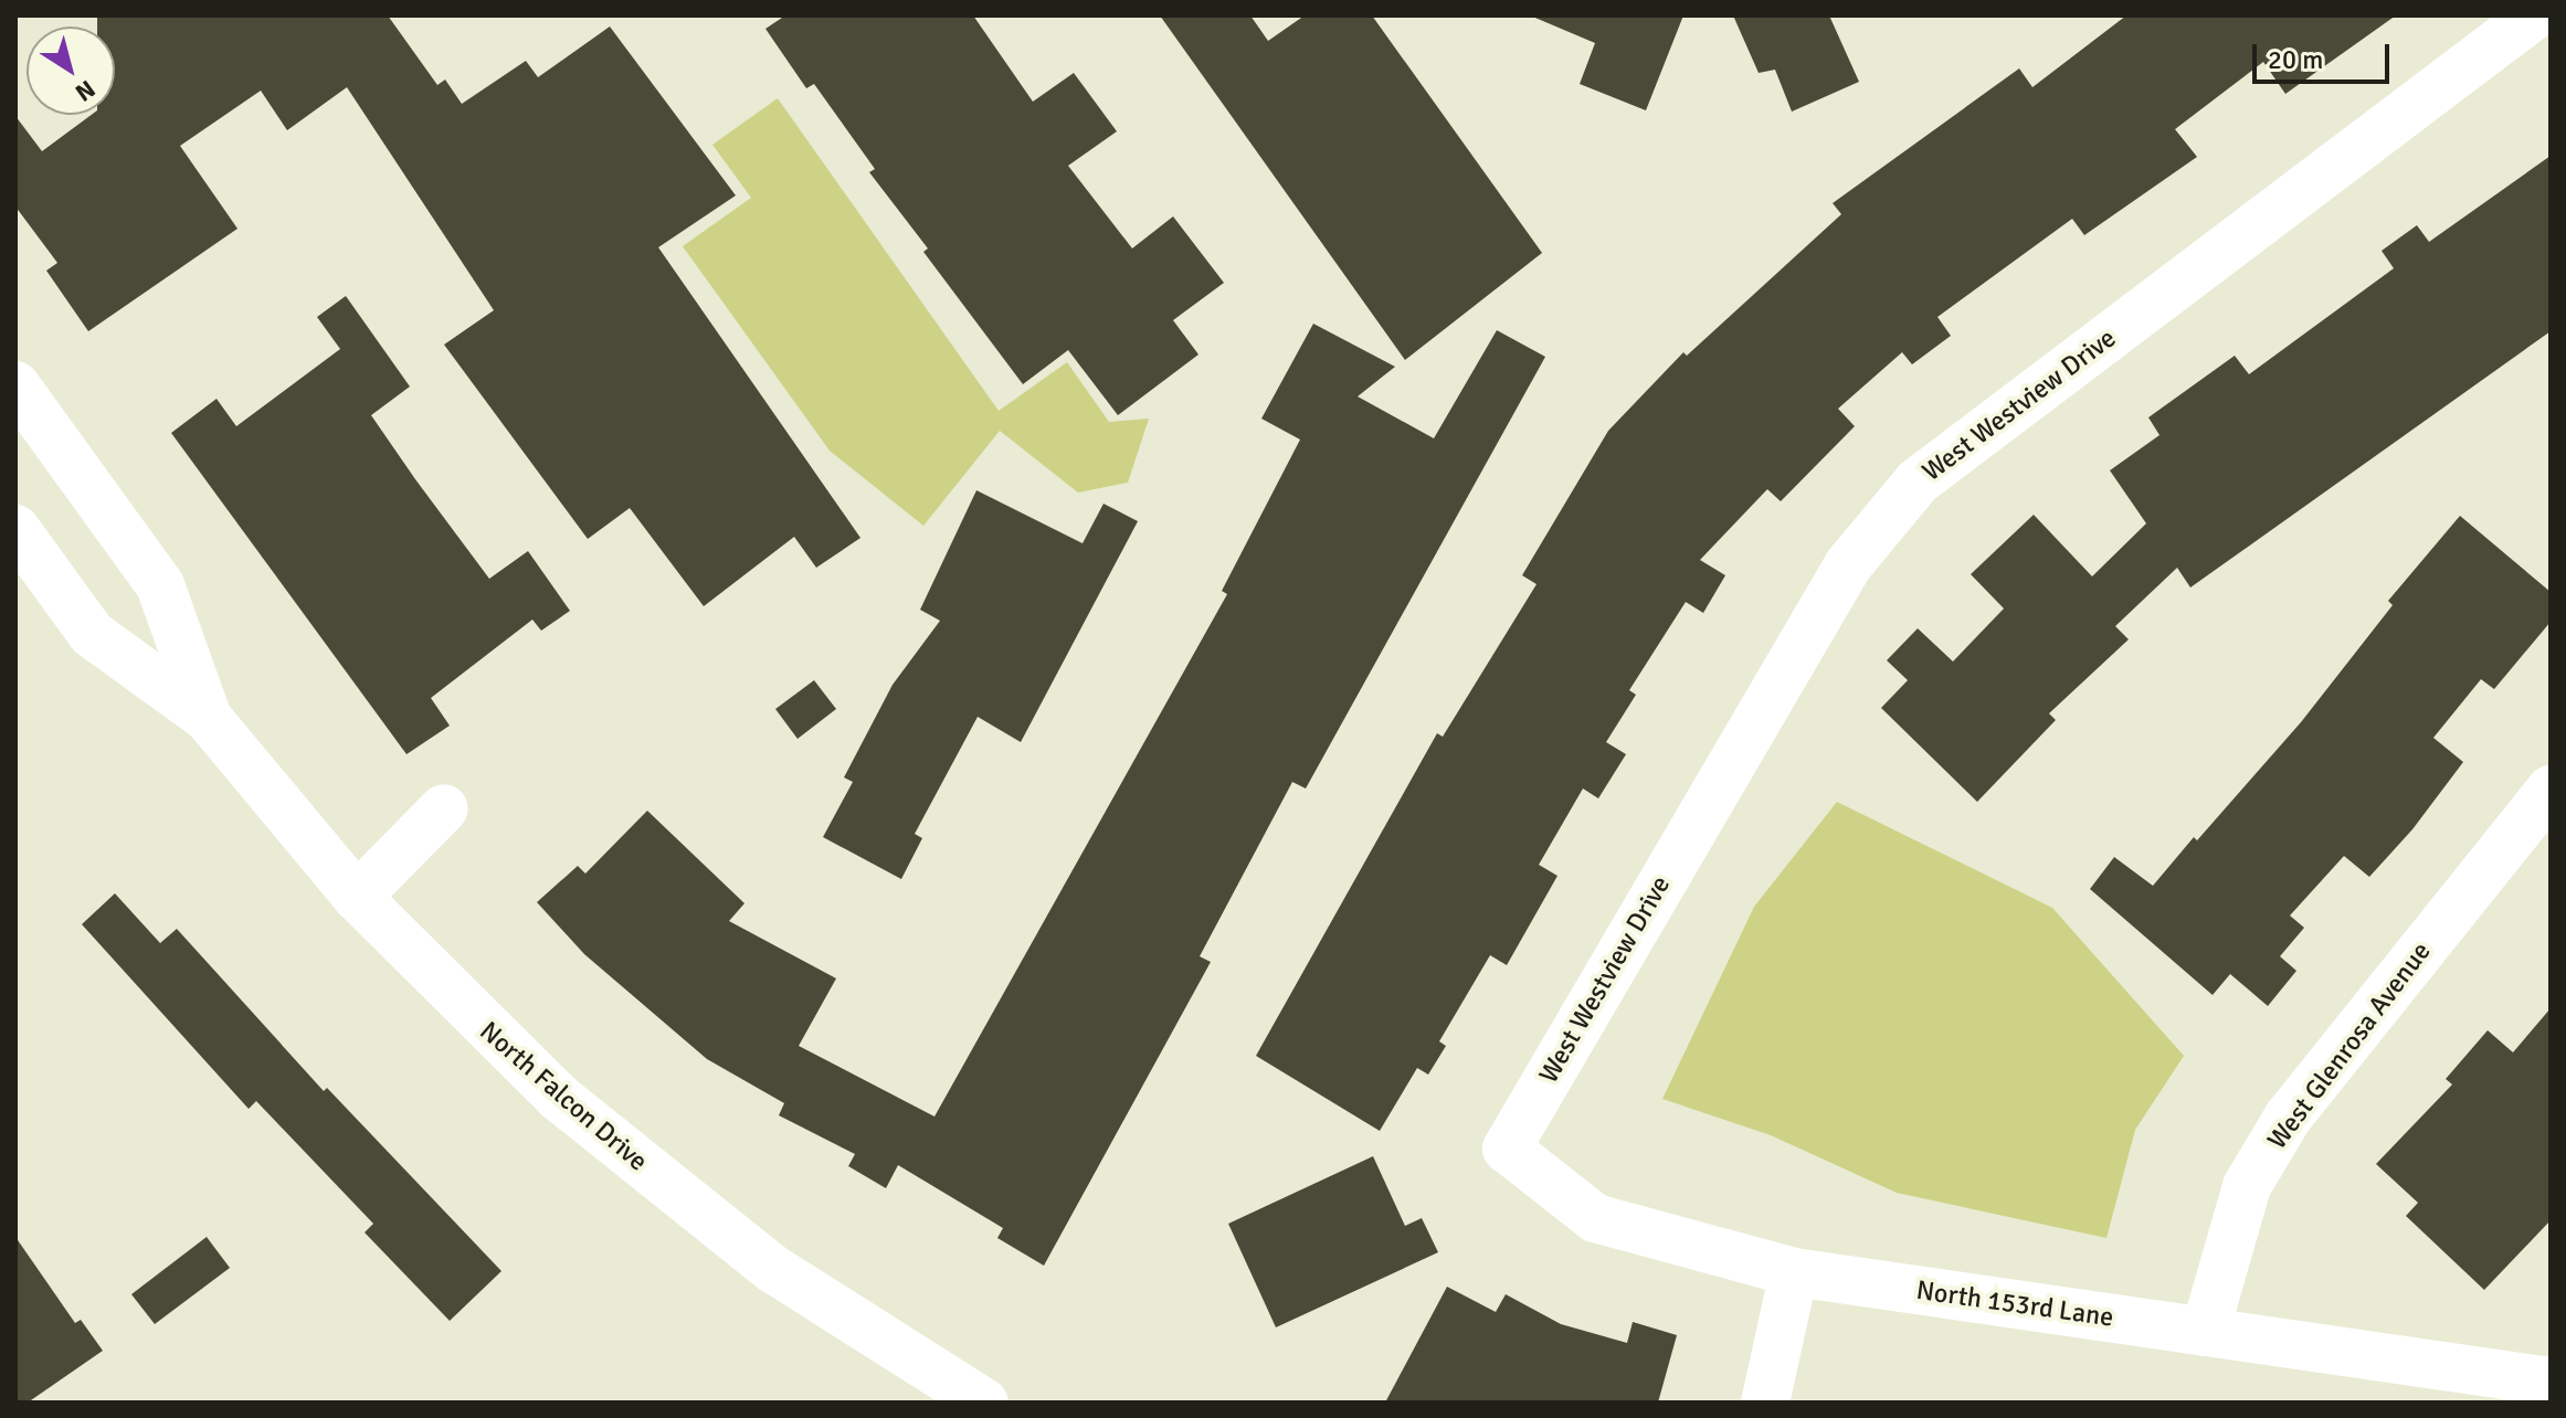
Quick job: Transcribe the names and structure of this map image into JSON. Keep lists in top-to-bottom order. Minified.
{"streets":{"street":["West Westview Drive","West Glenrosa Avenue","North Falcon Drive","North 153rd Lane"]},"crossings":[["West Westview Drive","North 153rd Lane"],["West Glenrosa Avenue","North 153rd Lane"]],"scale_bar":"20 m","north":"bottom right"}
